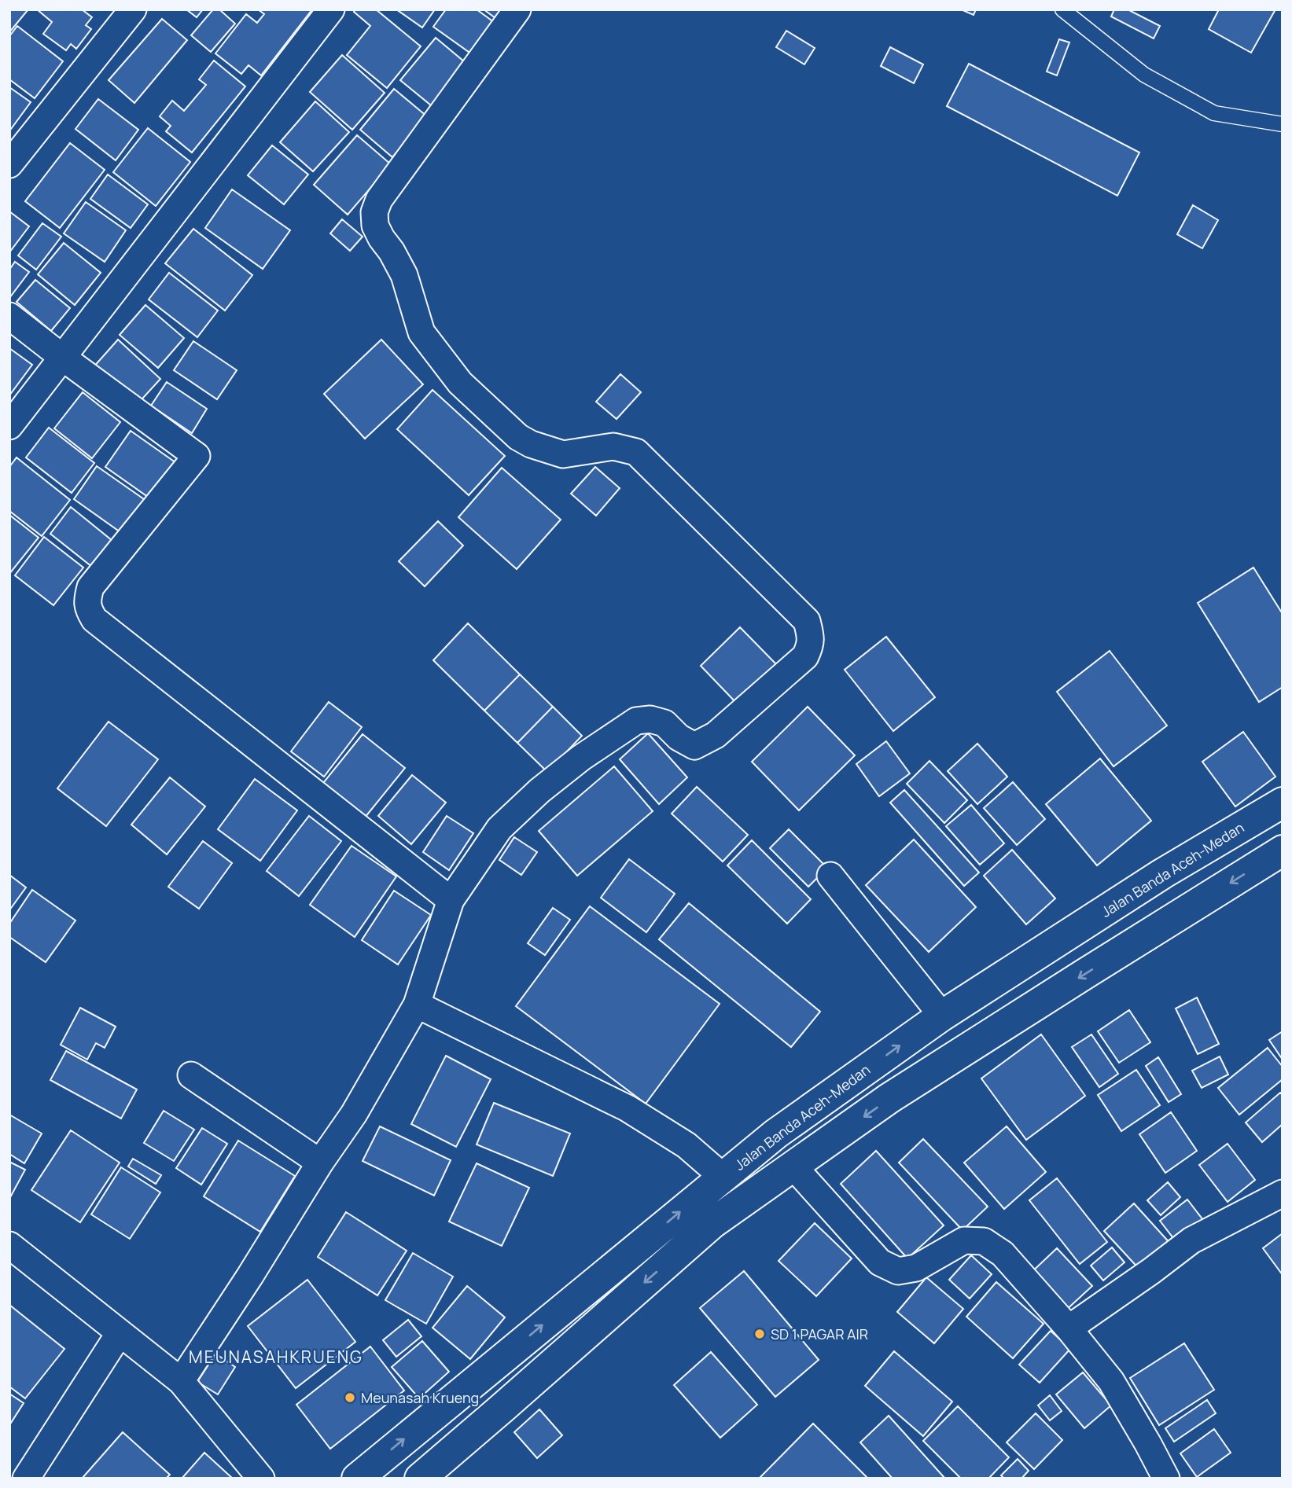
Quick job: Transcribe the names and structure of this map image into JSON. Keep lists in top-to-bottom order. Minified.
{"streets":{"highway":["Jalan Banda Aceh-Medan"]},"districts":["MEUNASAHKRUENG"],"places":["SD 1 PAGAR AIR","Meunasah Krueng"]}
